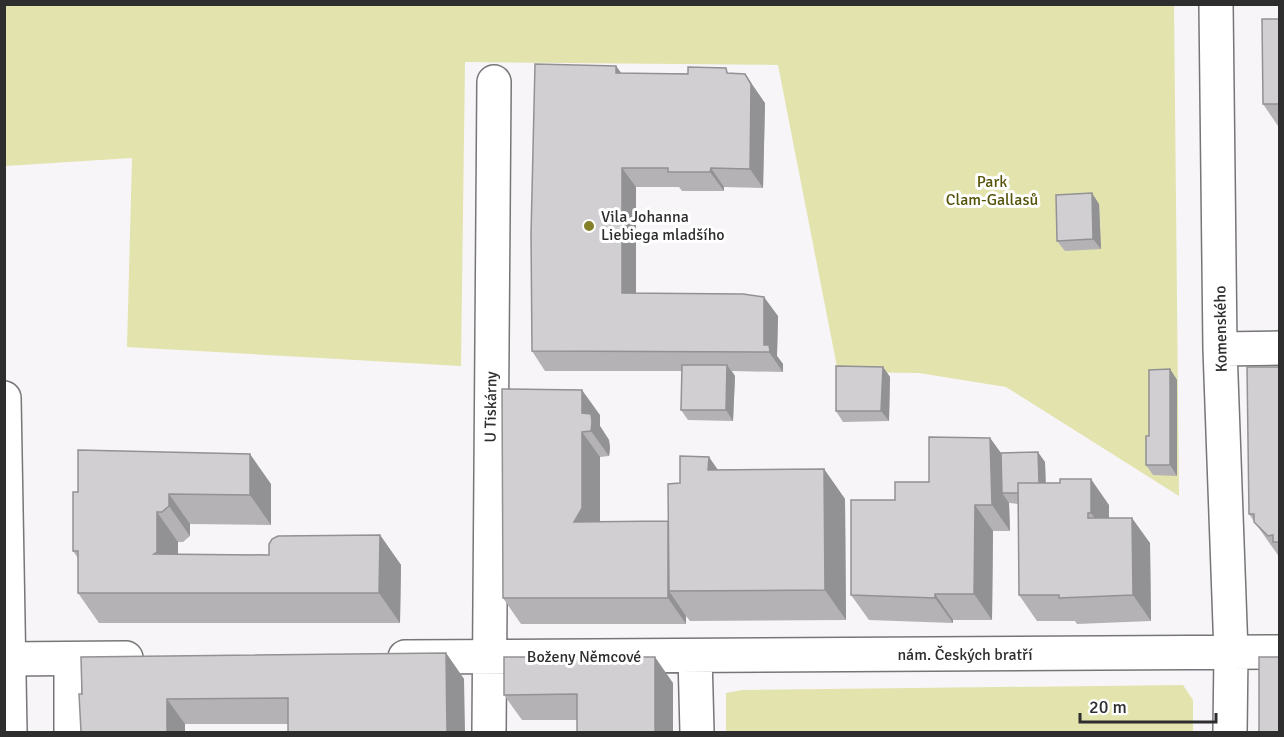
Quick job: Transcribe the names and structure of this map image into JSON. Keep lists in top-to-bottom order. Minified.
{"streets":{"street":["Komenského","U Tiskárny","nám. Českých bratří","Boženy Němcové"]},"crossings":[["Komenského","nám. Českých bratří"],["U Tiskárny","Boženy Němcové"],["nám. Českých bratří","Boženy Němcové"]],"parks":["Park Clam-Gallasů"],"places":["Vila Johanna Liebiega mladšího"],"scale_bar":"20 m"}
